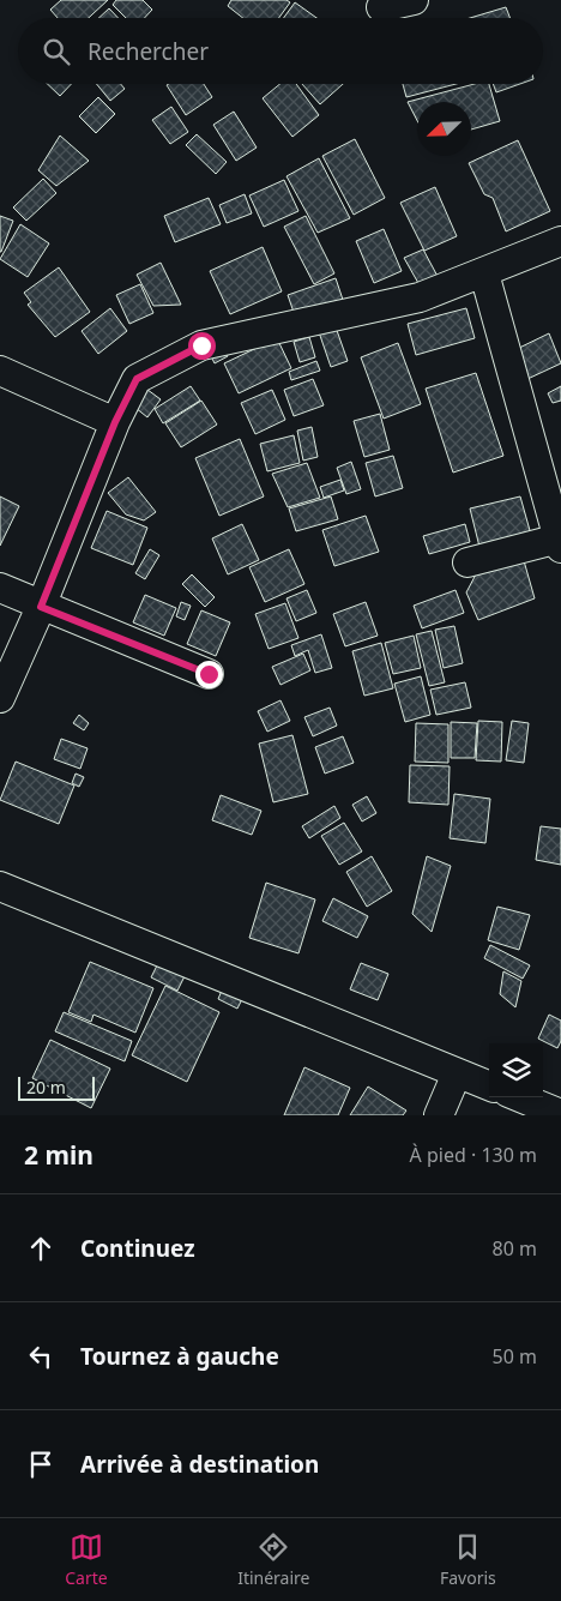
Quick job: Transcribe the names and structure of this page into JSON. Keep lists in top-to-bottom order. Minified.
{"scale_bar":"20 m","north":"bottom left","page":{"search":"Rechercher","scale":"20 m","heading":["2 min","À pied · 130 m"],"list":[["Continuez","80 m"],["Tournez à gauche","50 m"],"Arrivée à destination"],"nav":["Carte","Itinéraire","Favoris"]}}
